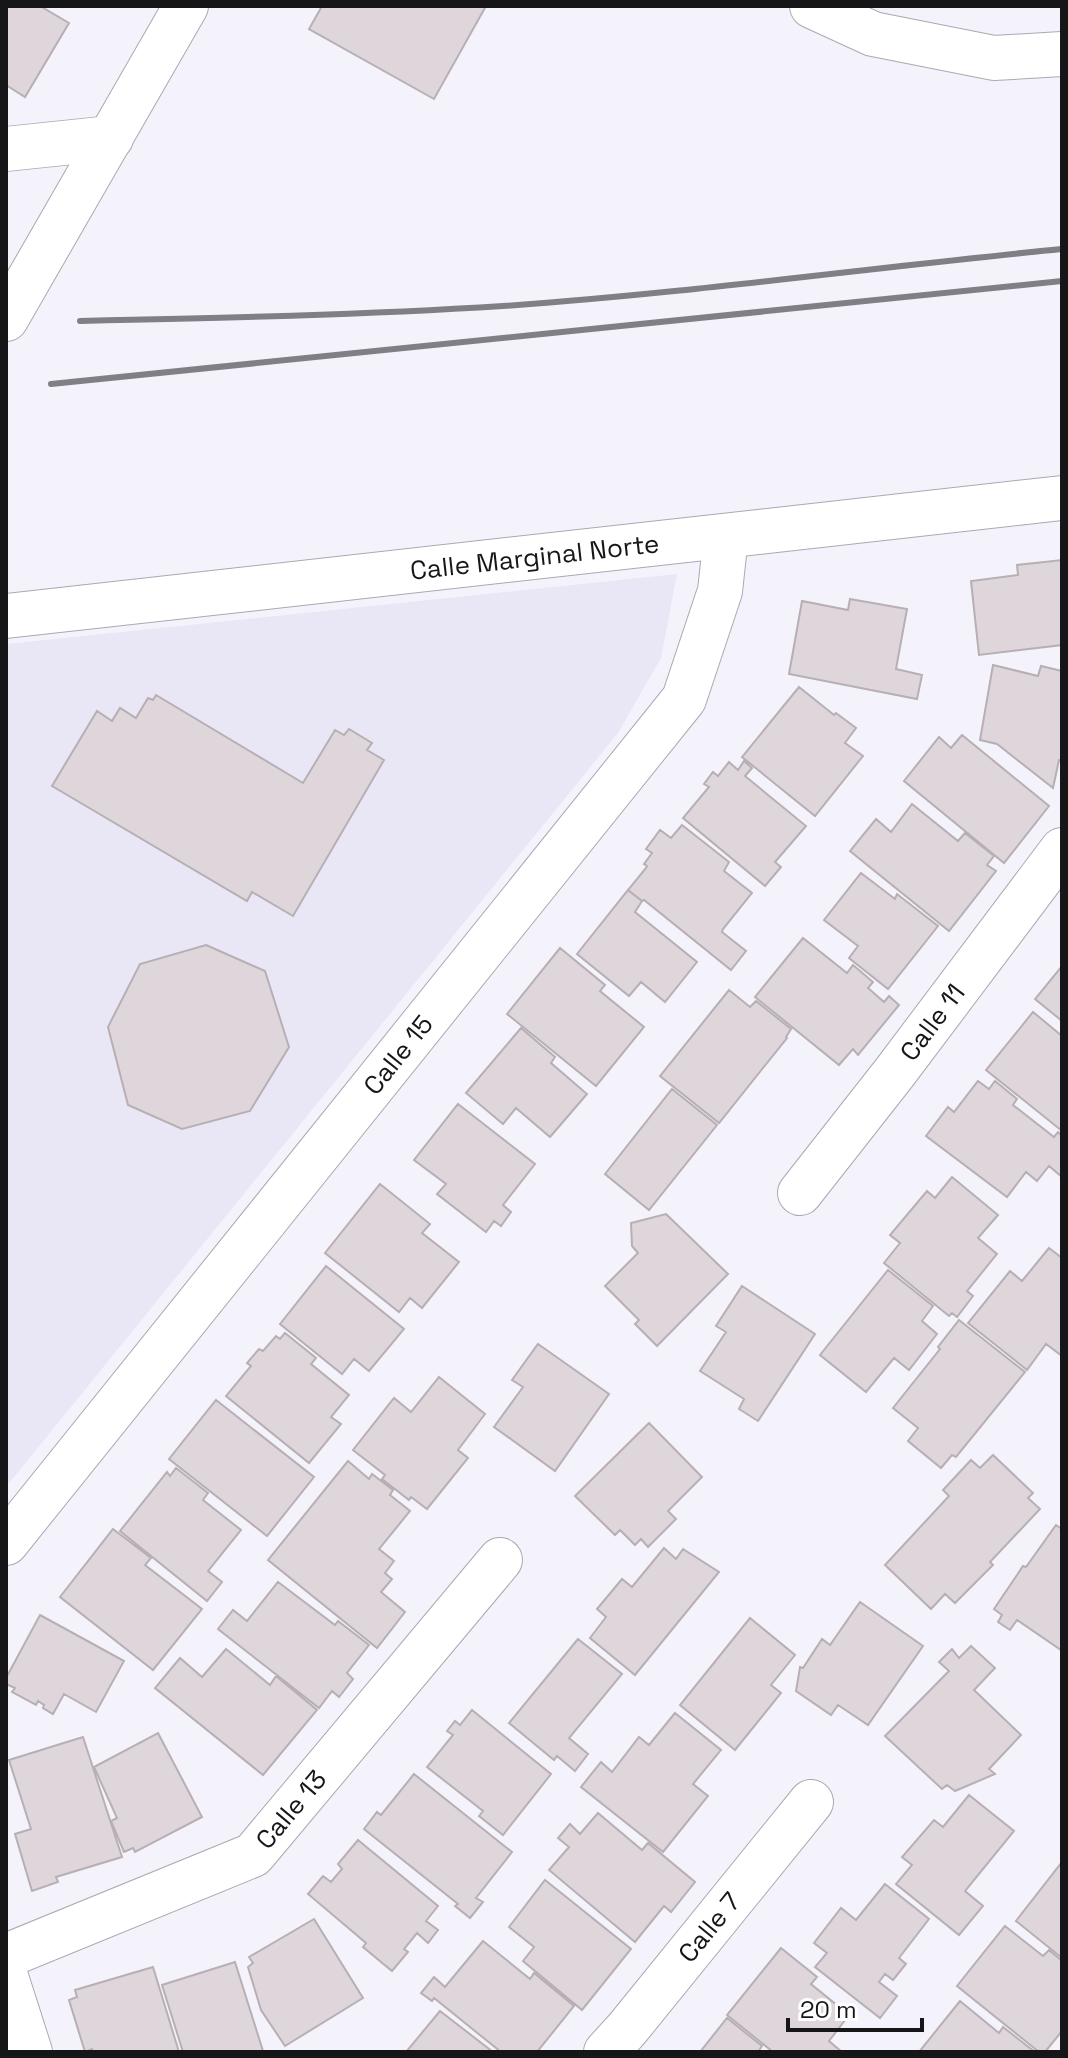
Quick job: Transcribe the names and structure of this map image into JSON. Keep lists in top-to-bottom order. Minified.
{"streets":{"street":["Calle Marginal Norte","Calle 11","Calle 15","Calle 13","Calle 7"]},"crossings":[["Calle Marginal Norte","Calle 15"]],"scale_bar":"20 m"}
